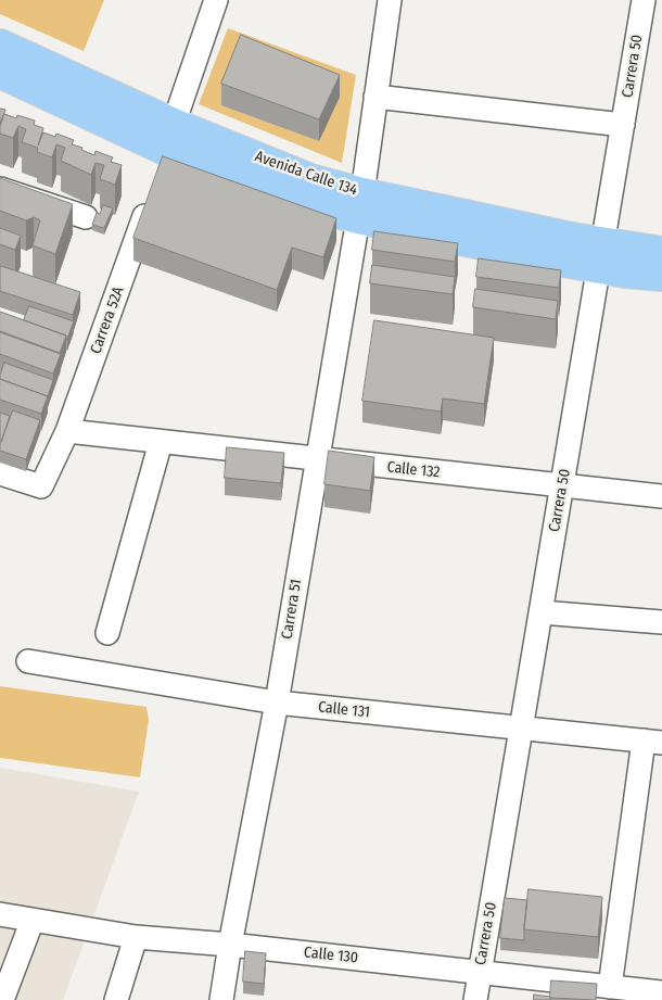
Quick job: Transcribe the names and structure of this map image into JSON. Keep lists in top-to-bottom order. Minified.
{"streets":{"main road":["Avenida Calle 134"],"street":["Carrera 50","Carrera 52A","Calle 132","Carrera 51","Calle 131","Calle 130"]},"crossings":[["Carrera 50","Avenida Calle 134"],["Carrera 50","Calle 132"],["Carrera 50","Calle 131"],["Carrera 50","Calle 130"],["Avenida Calle 134","Carrera 51"],["Carrera 52A","Calle 132"],["Calle 132","Carrera 51"],["Carrera 51","Calle 131"],["Carrera 51","Calle 130"]]}
